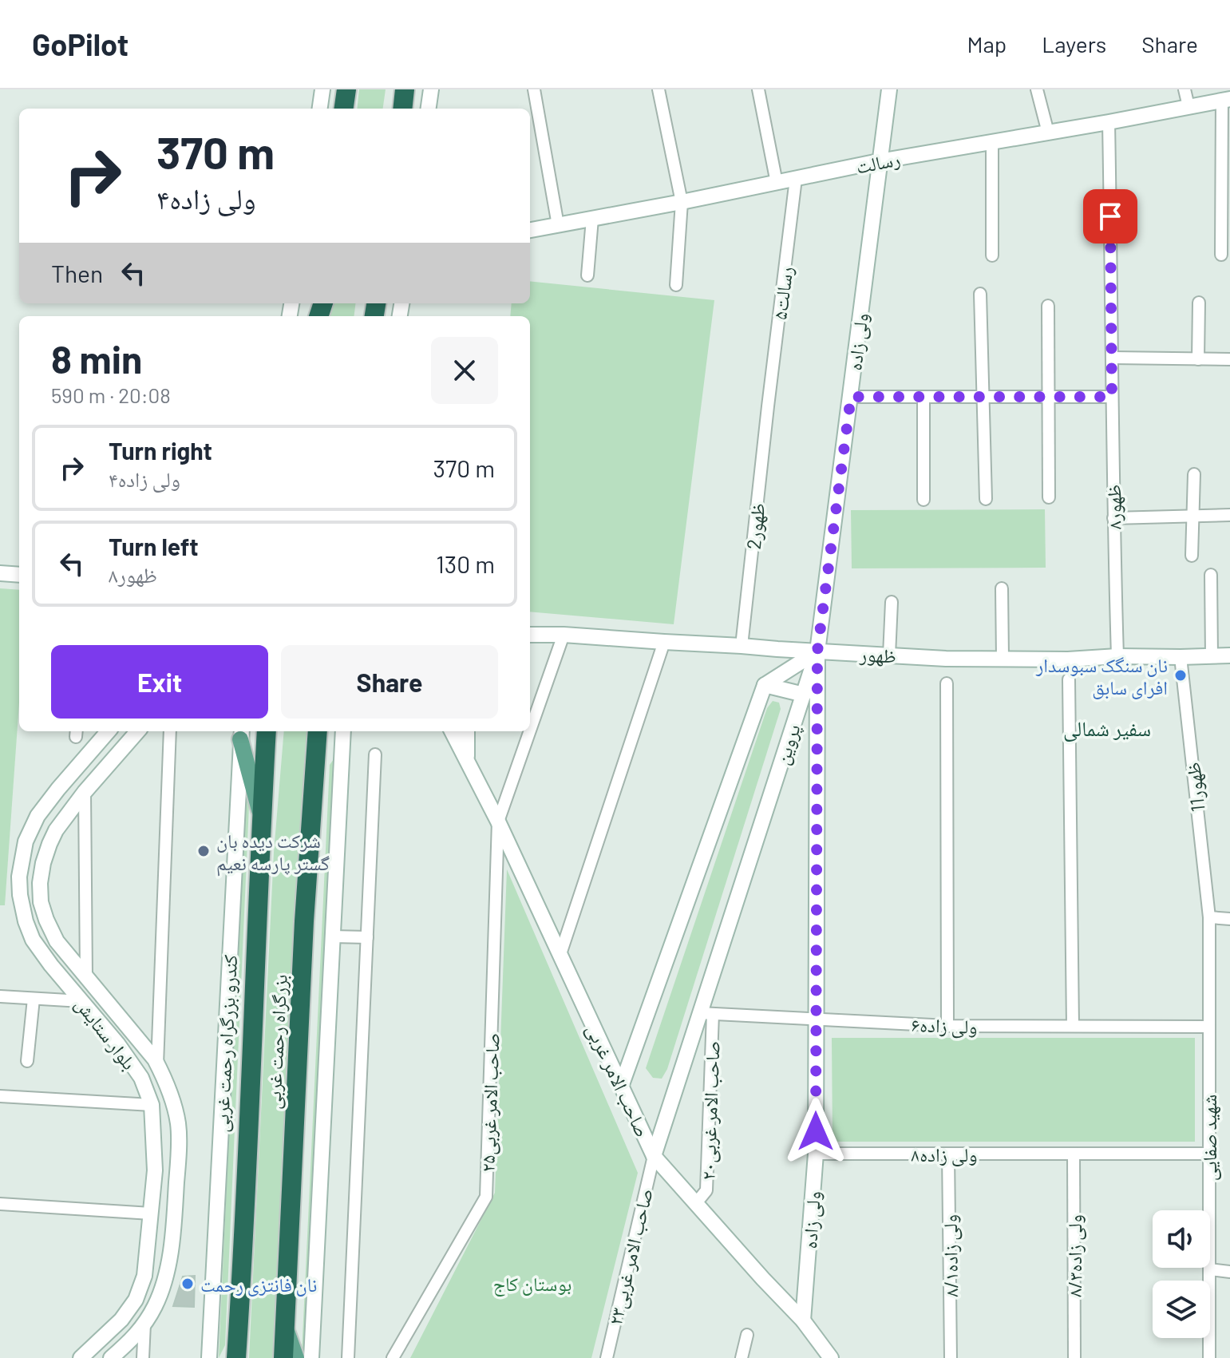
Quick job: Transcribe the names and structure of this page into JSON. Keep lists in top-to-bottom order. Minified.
{"streets":{"highway":["بزرگراه رحمت غربی"],"street":["رسالت","رسالت۵","ولی زاده","ظهور۸","2ظهور","ظهور","پروین","11ظهور","ولی زاده۶","بلوار ستایش","کندرو بزرگراه رحمت غربی","صاحب الامر غربی","صاحب الامر غربی۲۵","صاحب الامر غربی۲۰","شهید صفایی","ولی زاده۸","ولی زاده۸/۱","ولی زاده۸/۳","صاحب الامر غربی۲۳"]},"crossings":[["رسالت","رسالت۵"],["رسالت","ولی زاده"],["رسالت","ظهور۸"],["رسالت۵","2ظهور"],["ولی زاده","ظهور"],["ولی زاده","پروین"],["ولی زاده","ولی زاده۶"],["ولی زاده","صاحب الامر غربی"],["ولی زاده","ولی زاده۸"],["ظهور۸","ظهور"],["2ظهور","ظهور"],["ظهور","پروین"],["ظهور","11ظهور"],["ظهور","صاحب الامر غربی۲۵"],["پروین","ولی زاده۶"],["پروین","صاحب الامر غربی"],["پروین","صاحب الامر غربی۲۰"],["پروین","صاحب الامر غربی۲۳"],["11ظهور","شهید صفایی"],["ولی زاده۶","صاحب الامر غربی۲۰"],["ولی زاده۶","شهید صفایی"],["صاحب الامر غربی","صاحب الامر غربی۲۵"],["صاحب الامر غربی","صاحب الامر غربی۲۰"],["صاحب الامر غربی","صاحب الامر غربی۲۳"],["شهید صفایی","ولی زاده۸"],["ولی زاده۸","ولی زاده۸/۱"],["ولی زاده۸","ولی زاده۸/۳"]],"districts":["سفیر شمالی"],"parks":["بوستان کاج"],"places":["نان سنگک سبوسدار افرای سابق","شرکت دیده بان گستر پارسه نعیم","نان فانتزی رحمت"],"page":{"header":"GoPilot","nav":["Map","Layers","Share"],"turn":["370 m","ولی زاده۴"],"then":"Then","heading":["8 min","590 m · 20:08"],"list":[{"name":"Turn right","note":"ولی زاده۴","value":"370 m"},{"name":"Turn left","note":"ظهور۸","value":"130 m"}],"buttons":["Exit","Share"]}}
